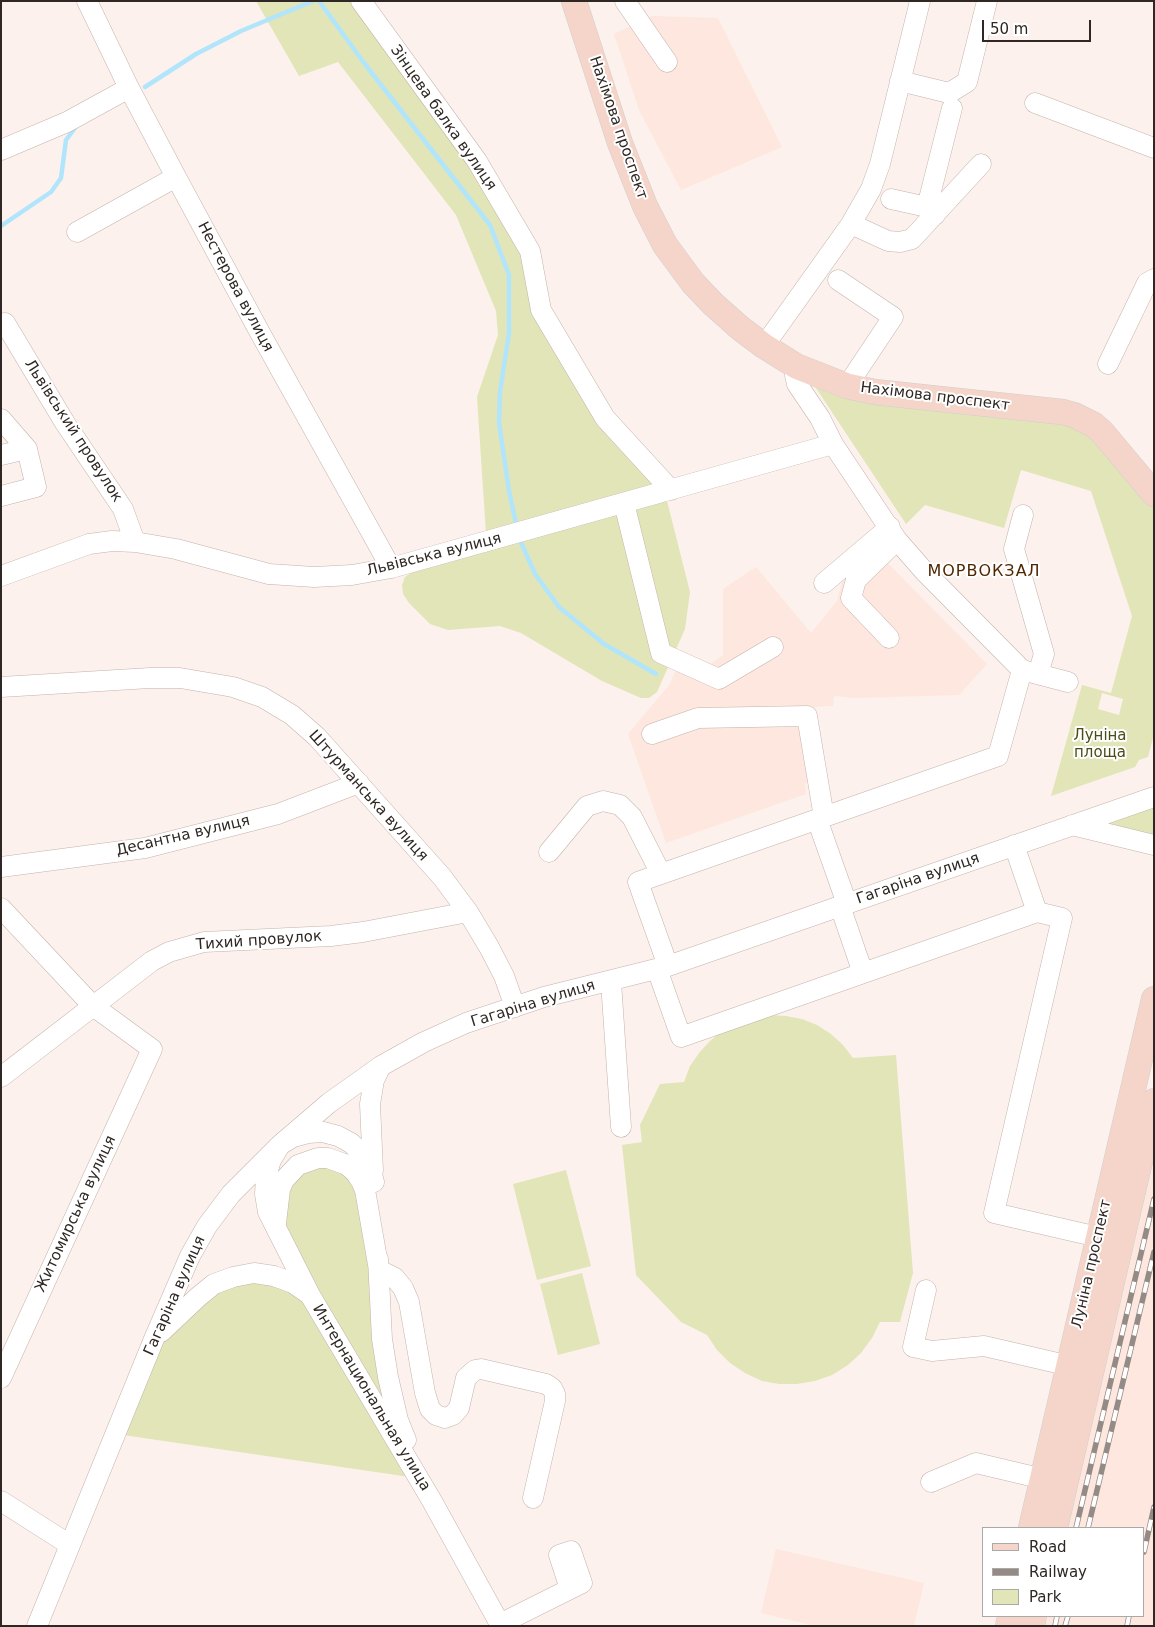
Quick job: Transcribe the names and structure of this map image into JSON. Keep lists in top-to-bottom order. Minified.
{"streets":{"main road":["Нахімова проспект","Луніна проспект"],"street":["Зінцева балка вулиця","Нестерова вулиця","Львівський провулок","Львівська вулиця","Штурманська вулиця","Десантна вулиця","Гагаріна вулиця","Тихий провулок","Житомирська вулиця","Интернациональная улица"]},"crossings":[["Зінцева балка вулиця","Львівська вулиця"],["Нестерова вулиця","Львівська вулиця"],["Львівський провулок","Львівська вулиця"],["Штурманська вулиця","Десантна вулиця"],["Штурманська вулиця","Гагаріна вулиця"],["Штурманська вулиця","Тихий провулок"],["Гагаріна вулиця","Интернациональная улица"],["Тихий провулок","Житомирська вулиця"]],"districts":["МОРВОКЗАЛ"],"parks":["Луніна площа"],"legend":["Road","Railway","Park"],"scale_bar":"50 m"}
